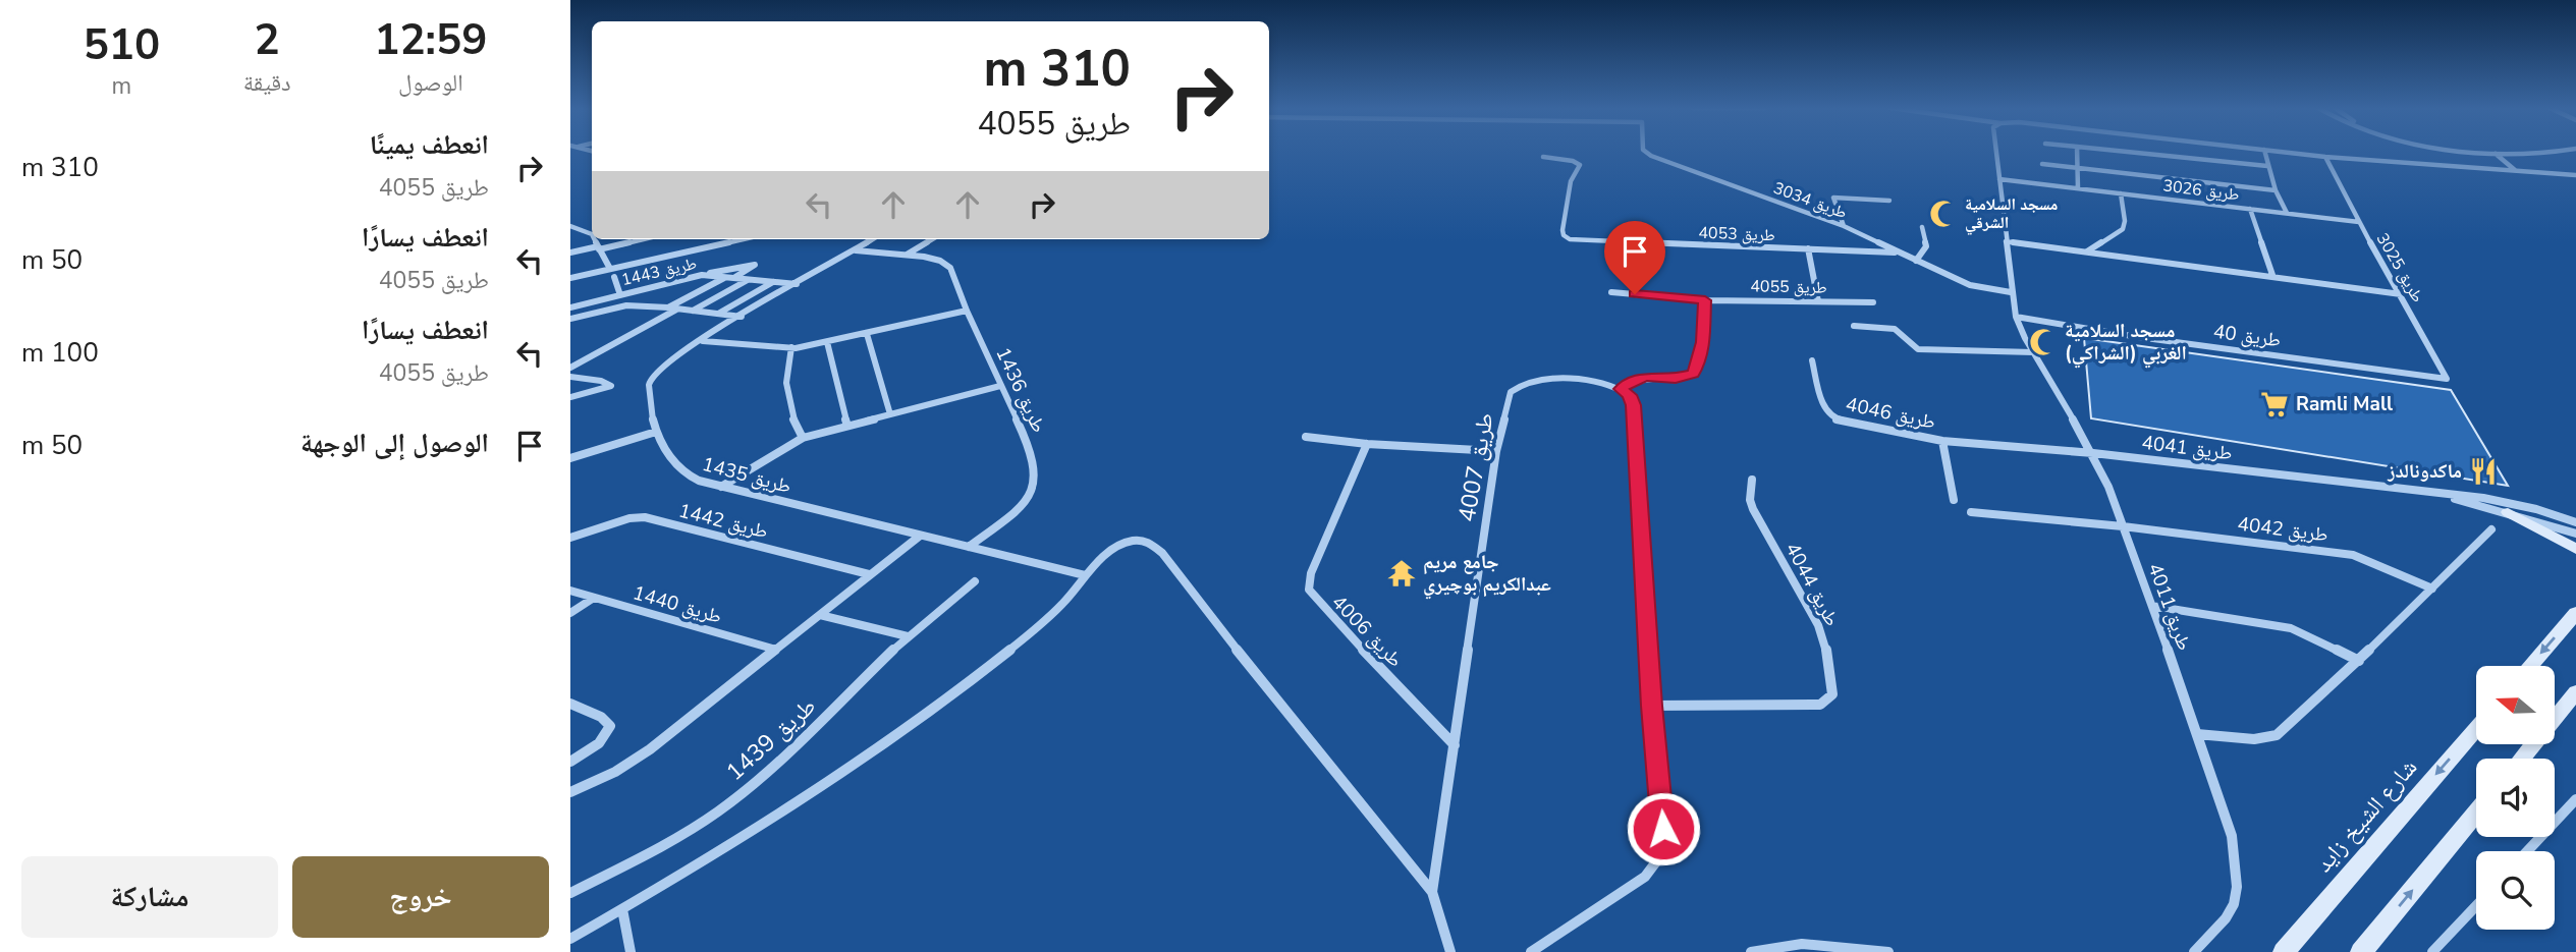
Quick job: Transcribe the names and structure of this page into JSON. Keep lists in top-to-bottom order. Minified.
{"streets":{"main road":["شارع الشيخ زايد"],"street":["طريق 3026","طريق 3034","طريق 4053","طريق 3025","طريق 1443","طريق 4055","طريق 40","طريق 1436","طريق 4046","طريق 4041","طريق 4007","طريق 1435","طريق 1442","طريق 4042","طريق 4044","طريق 1440","طريق 4011","طريق 4006","طريق 1439"]},"crossings":[["طريق 3026","طريق 3025"],["طريق 3026","طريق 4011"],["طريق 3034","طريق 4053"],["طريق 3034","طريق 4011"],["طريق 3025","طريق 40"],["طريق 1443","طريق 1435"],["طريق 40","طريق 4011"],["طريق 1436","طريق 1435"],["طريق 4046","طريق 4041"],["طريق 4041","طريق 4011"],["طريق 4007","طريق 4006"],["طريق 4042","طريق 4011"]],"places":{"mosque":["مسجد السلامية الشرقي","مسجد السلامية الغربي (الشراكي)"],"supermarket":["Ramli Mall"],"restaurant":["ماكدونالدز"],"temple":["جامع مريم عبدالكريم بوچيري"]},"north":"left","page":{"eta":["12:59","الوصول","2","دقيقة","510","m"],"turn":["310 m","طريق 4055"],"list":[{"name":"انعطف يمينًا","note":"طريق 4055","value":"310 m"},{"name":"انعطف يسارًا","note":"طريق 4055","value":"50 m"},{"name":"انعطف يسارًا","note":"طريق 4055","value":"100 m"},{"name":"الوصول إلى الوجهة","value":"50 m"}],"buttons":["خروج","مشاركة"]}}
